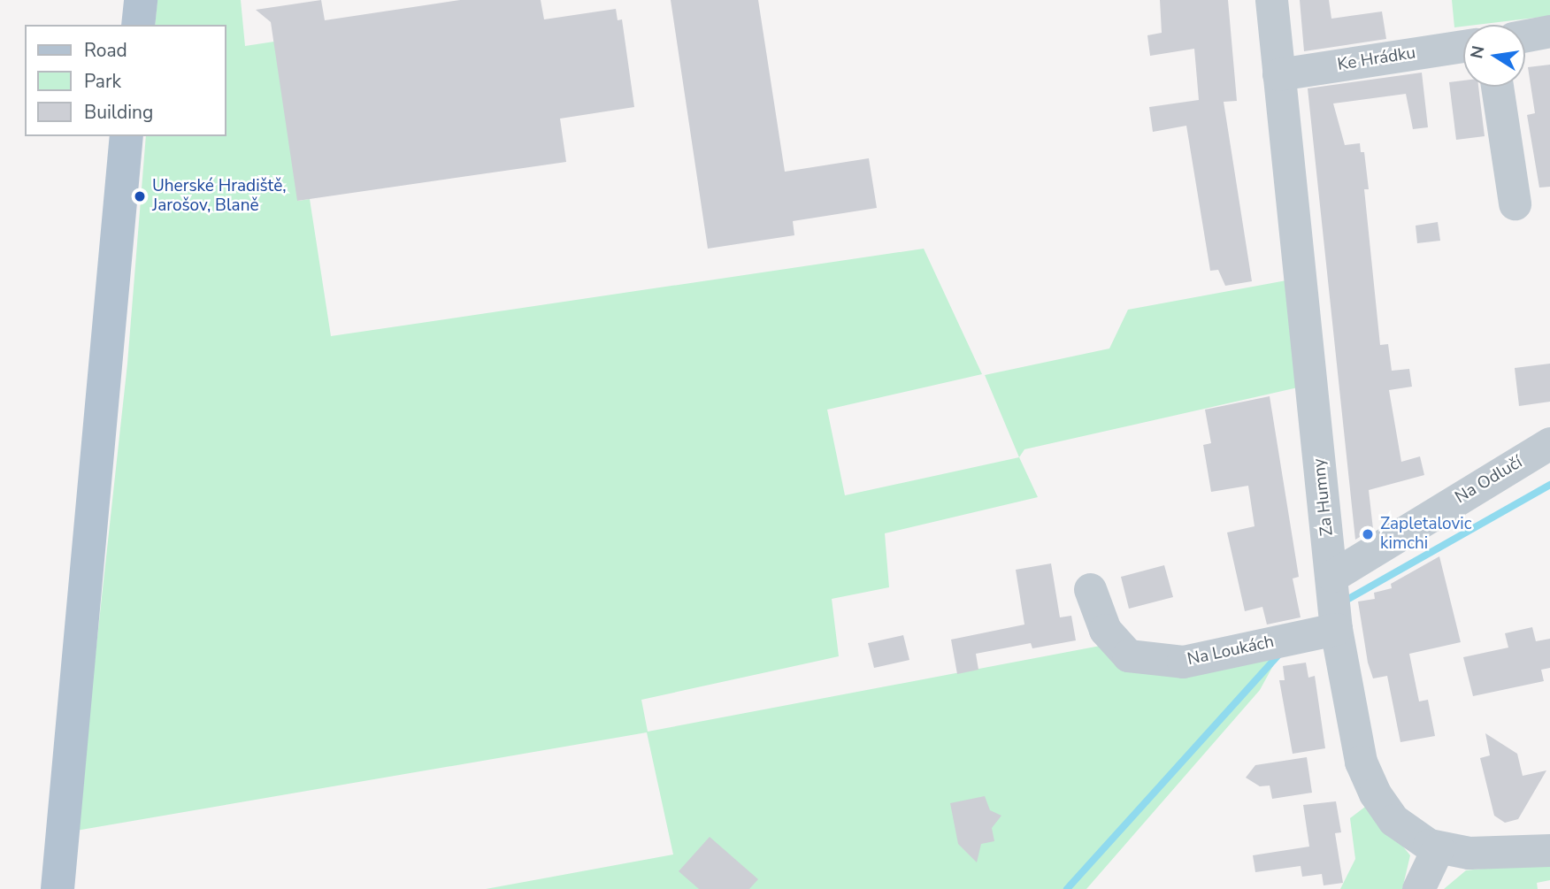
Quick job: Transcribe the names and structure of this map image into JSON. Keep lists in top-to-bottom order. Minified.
{"streets":{"street":["Ke Hrádku","Na Odlučí","Za Humny","Na Loukách"]},"crossings":[["Ke Hrádku","Za Humny"],["Na Odlučí","Za Humny"],["Na Odlučí","Na Loukách"],["Za Humny","Na Loukách"]],"places":["Uherské Hradiště, Jarošov, Blaně","Zapletalovic kimchi"],"legend":["Road","Park","Building"],"north":"left"}
